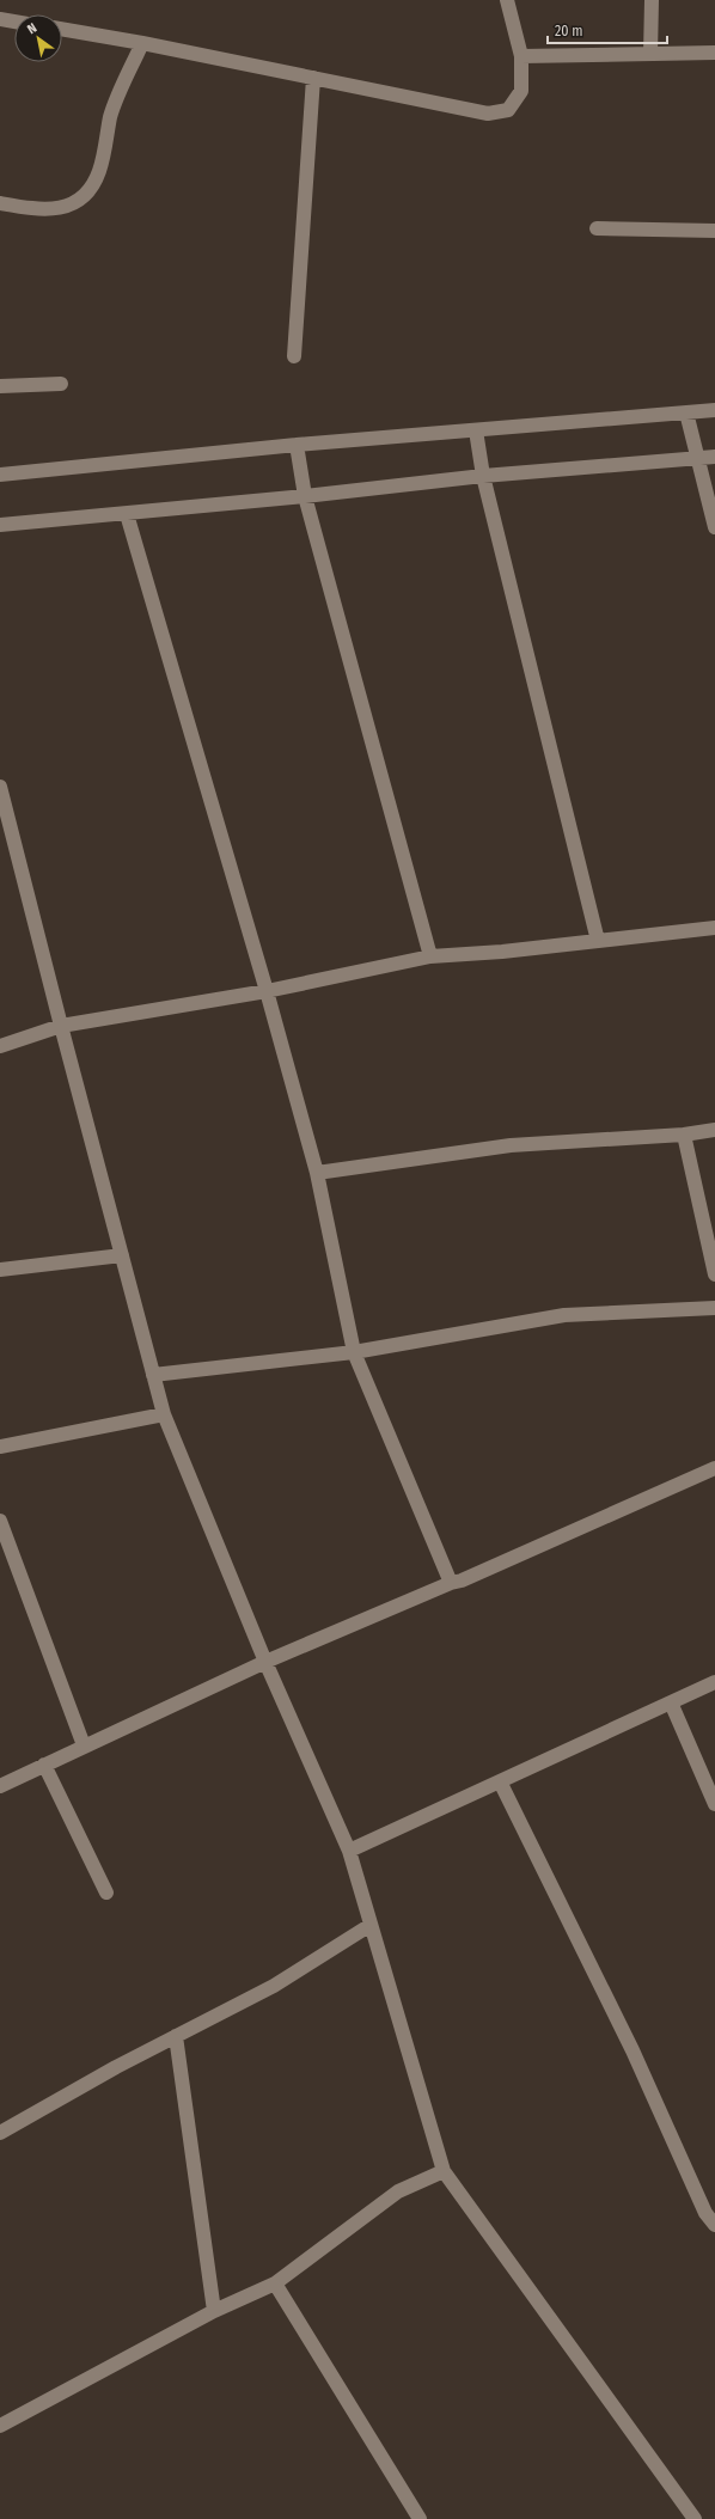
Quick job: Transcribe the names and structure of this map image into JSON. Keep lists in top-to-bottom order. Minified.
{"scale_bar":"20 m","north":"top left"}
